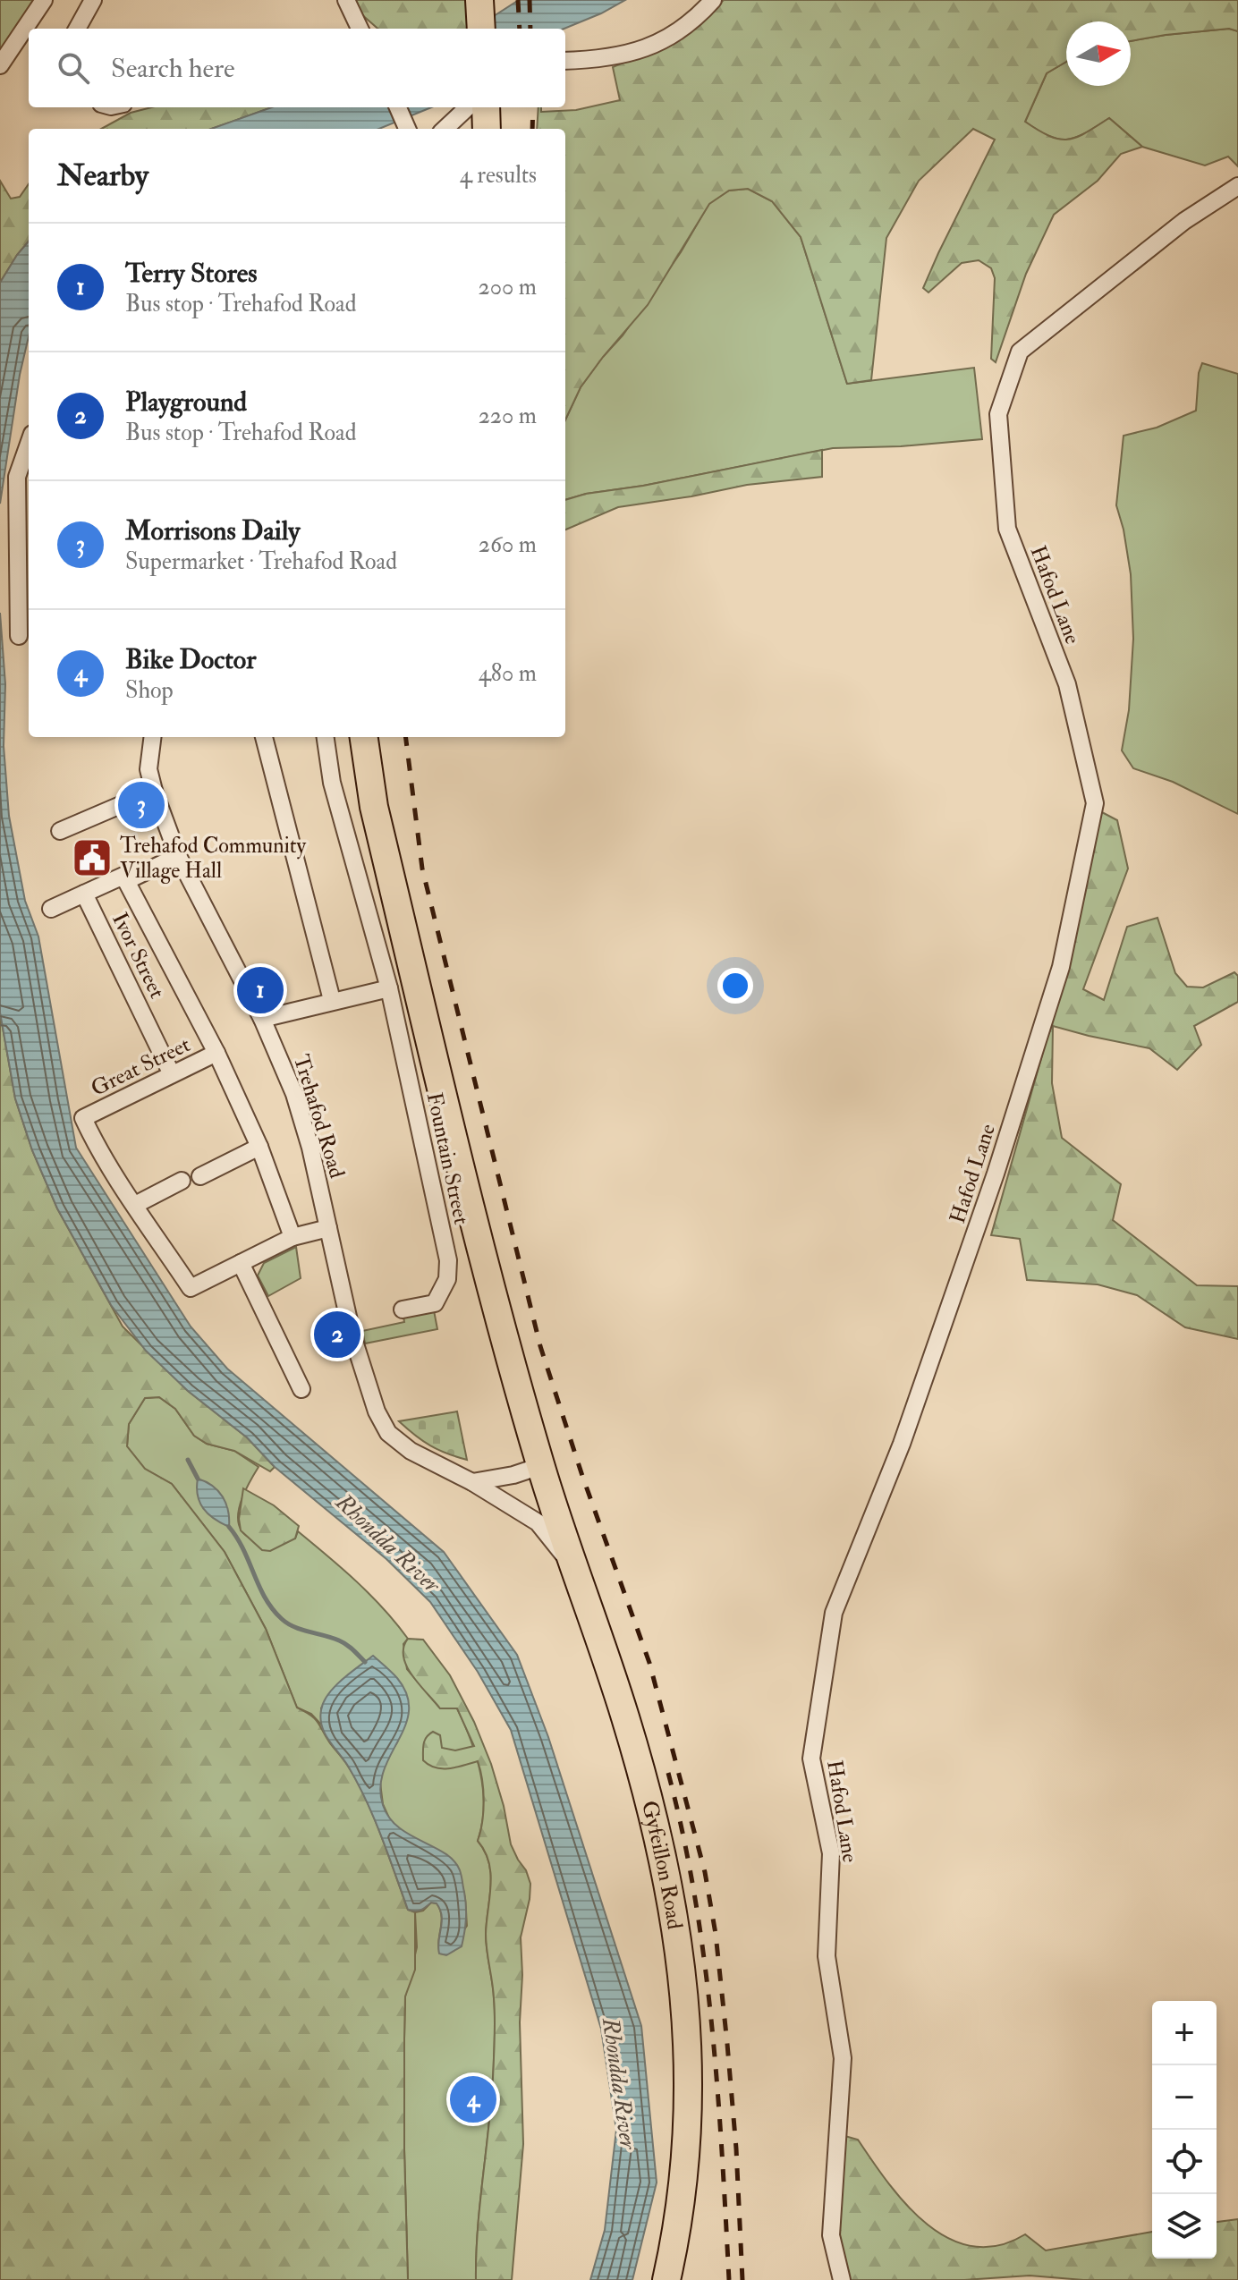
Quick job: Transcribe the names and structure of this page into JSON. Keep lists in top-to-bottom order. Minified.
{"streets":{"main road":["Gyfeillon Road"],"street":["Hafod Lane","Ivor Street","Great Street","Trehafod Road","Fountain Street"]},"crossings":[["Ivor Street","Great Street"],["Trehafod Road","Gyfeillon Road"]],"water":["Rhondda River"],"places":{"public building":["Trehafod Community Village Hall"]},"north":"right","page":{"search":"Search here","heading":["Nearby","4 results"],"list":[{"mark":"1","name":"Terry Stores","note":"Bus stop · Trehafod Road","value":"200 m"},{"mark":"2","name":"Playground","note":"Bus stop · Trehafod Road","value":"220 m"},{"mark":"3","name":"Morrisons Daily","note":"Supermarket · Trehafod Road","value":"260 m"},{"mark":"4","name":"Bike Doctor","note":"Shop","value":"480 m"}],"pins":["3","1","2","4"],"map_buttons":["+","−"]}}
